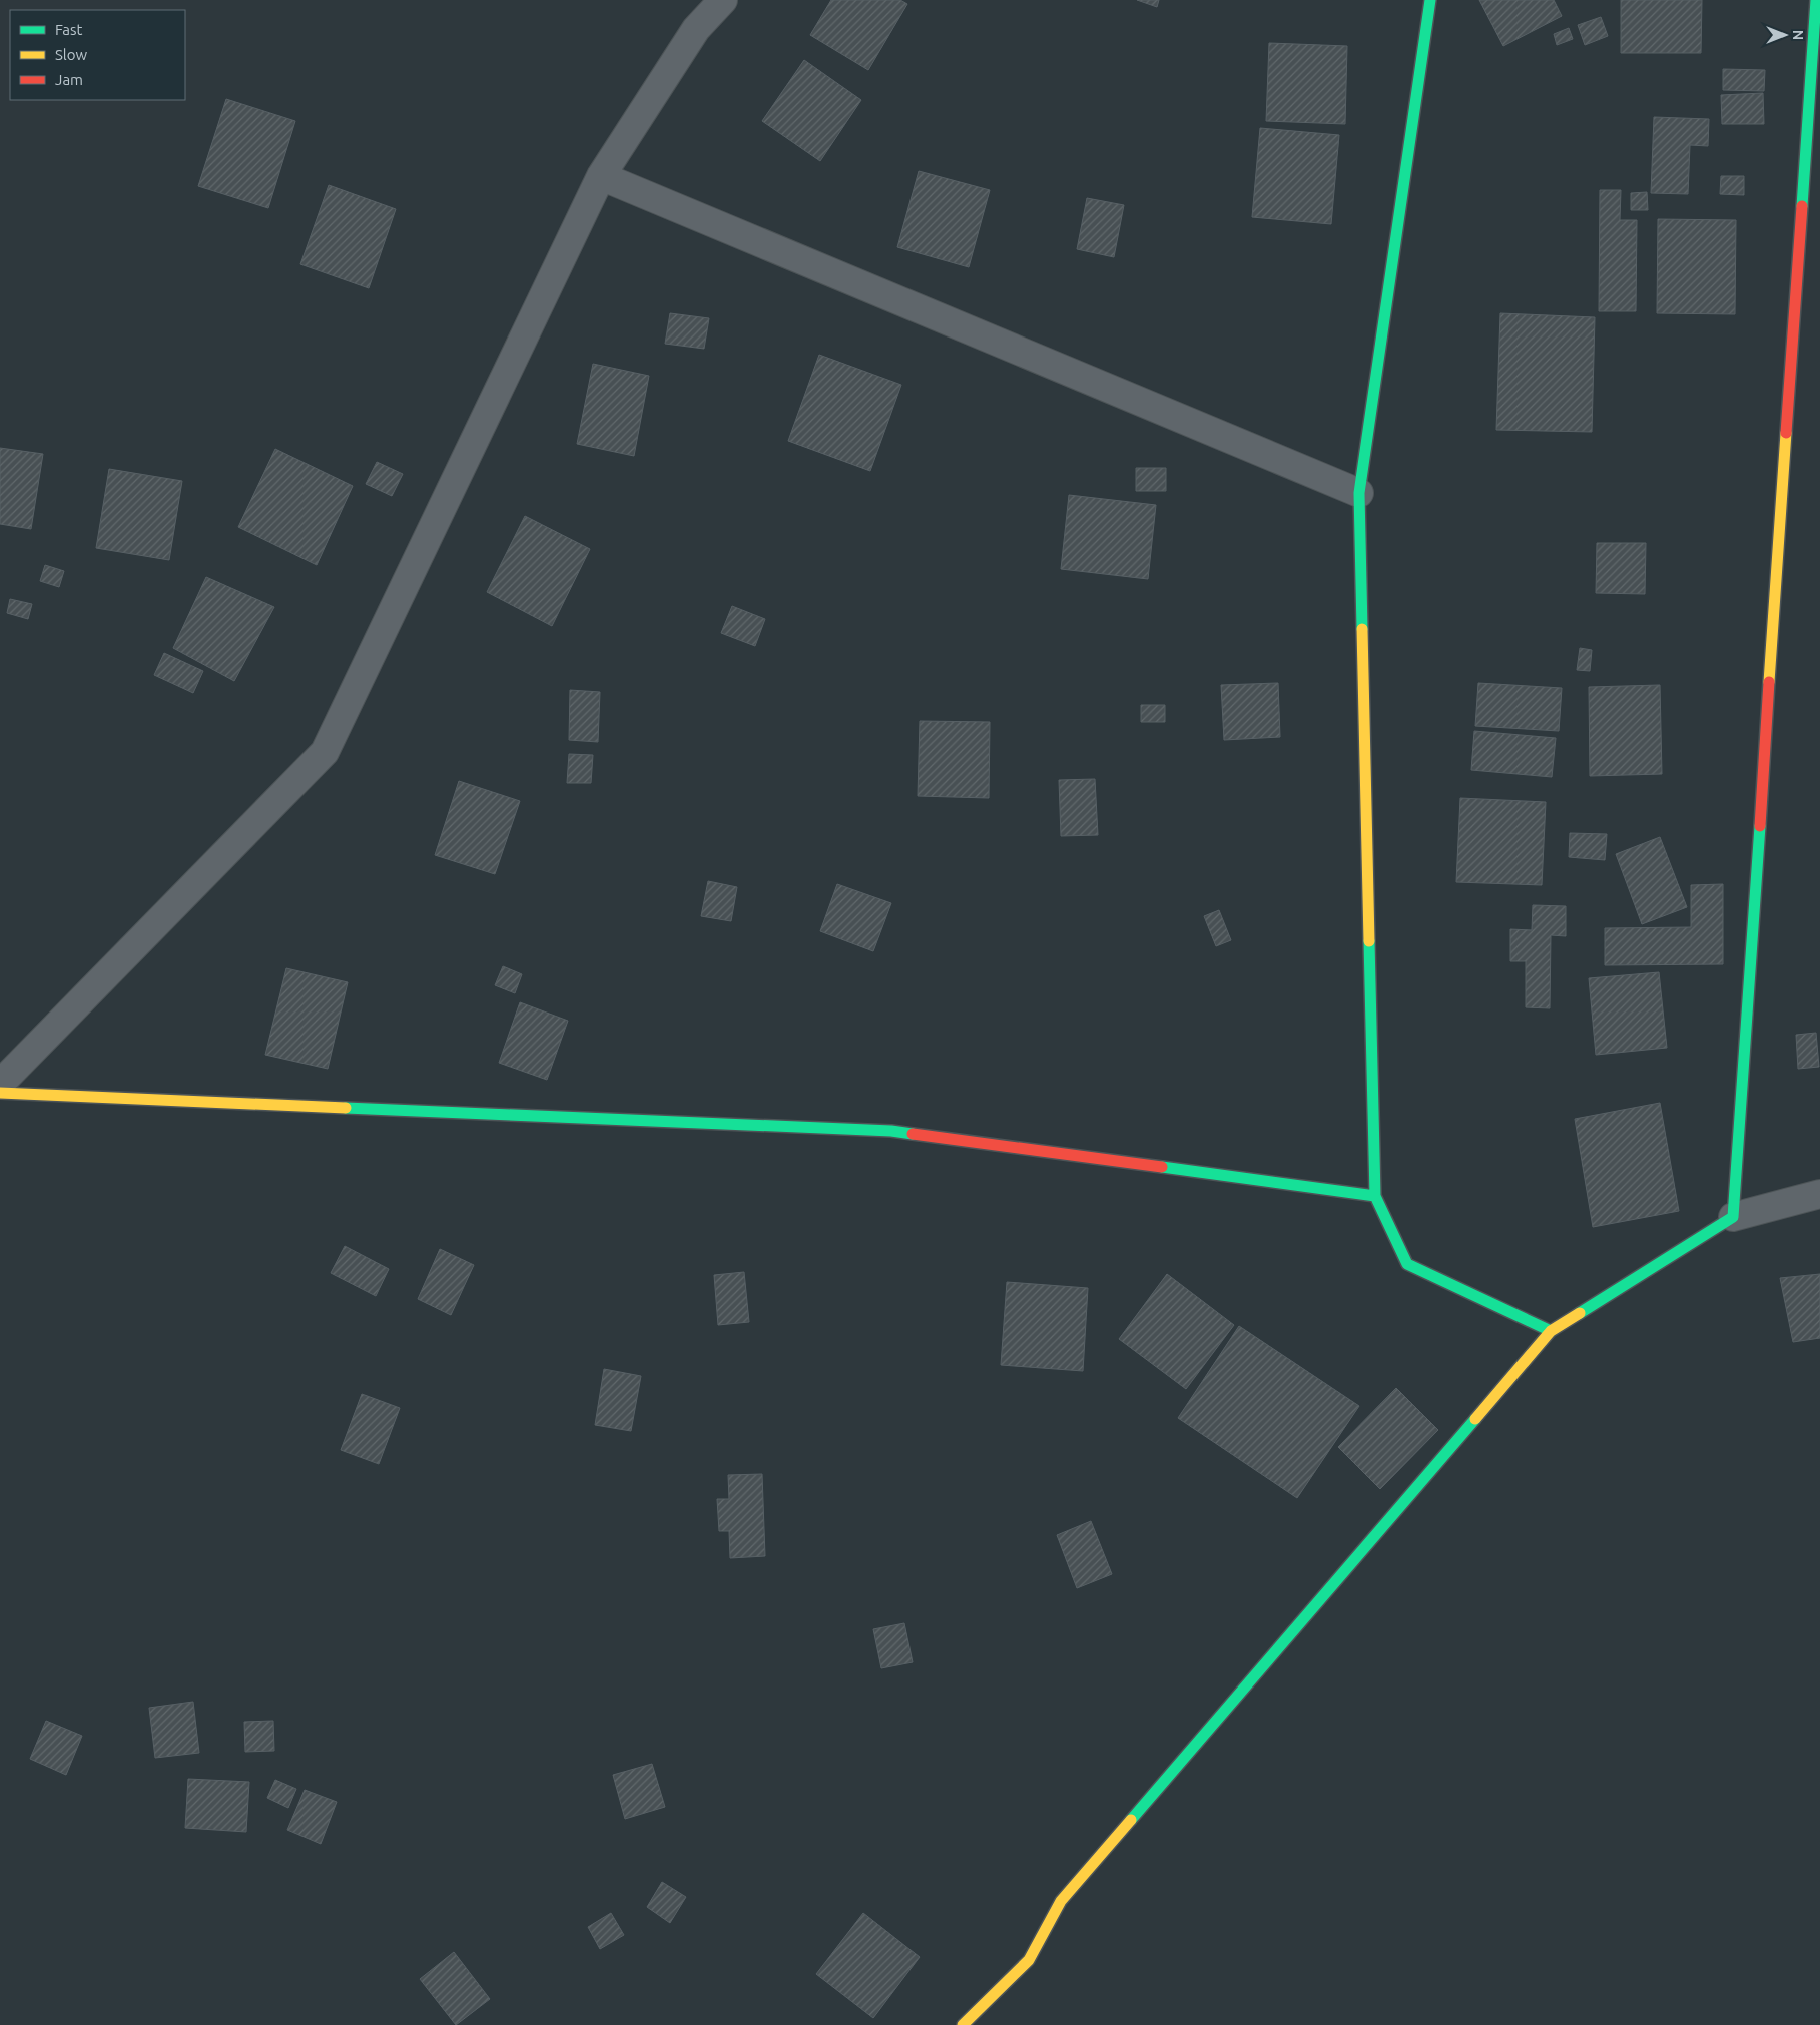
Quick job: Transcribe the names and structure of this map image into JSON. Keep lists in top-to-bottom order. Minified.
{"legend":["Fast","Slow","Jam"],"north":"right"}
